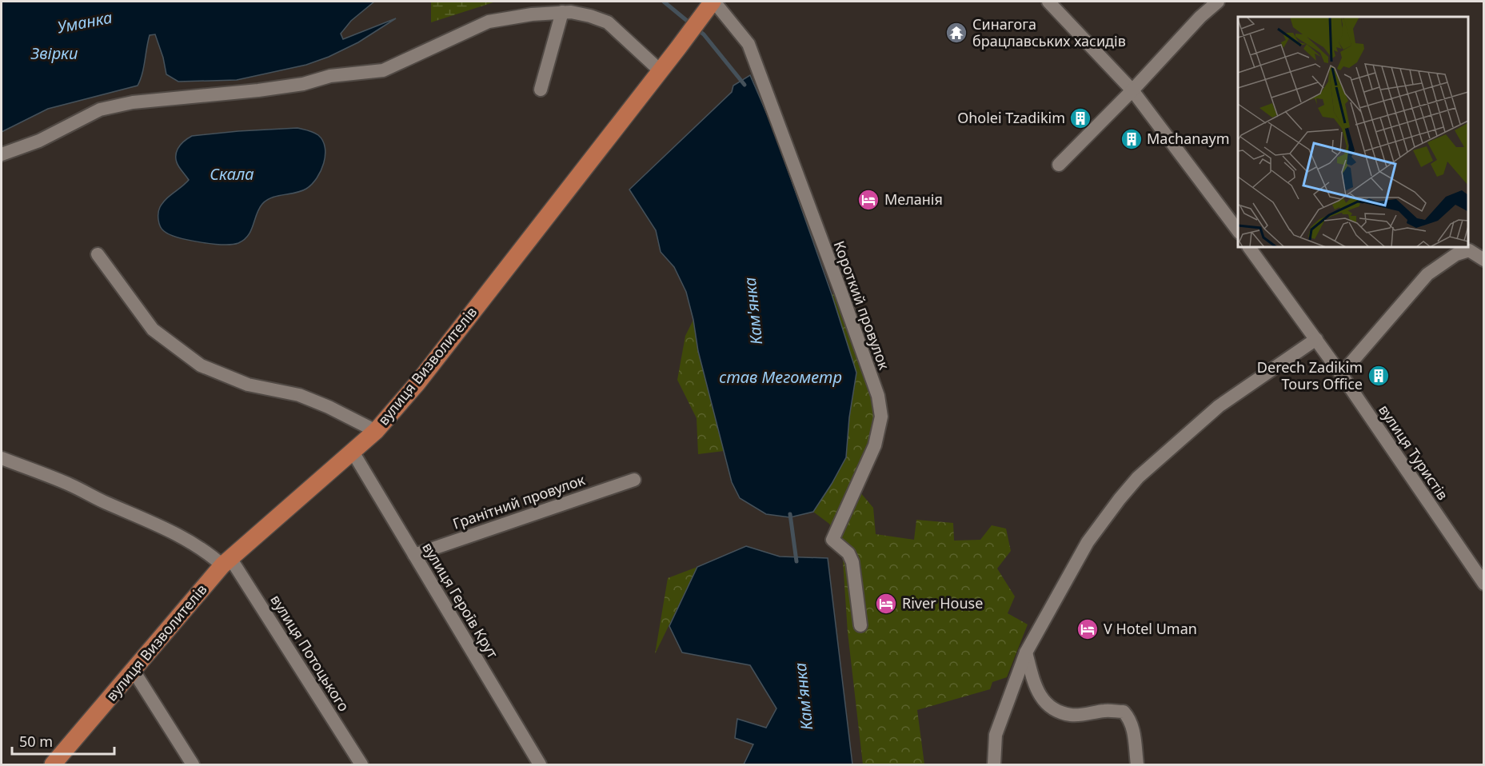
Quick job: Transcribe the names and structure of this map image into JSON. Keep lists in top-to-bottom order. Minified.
{"streets":{"main road":["вулиця Визволителів"],"street":["Короткий провулок","вулиця Туристів","Гранітний провулок","вулиця Героїв Крут","вулиця Потоцького"]},"crossings":[["Короткий провулок","вулиця Визволителів"],["вулиця Визволителів","вулиця Героїв Крут"],["вулиця Визволителів","вулиця Потоцького"],["Гранітний провулок","вулиця Героїв Крут"]],"water":["Уманка","Звірки","Скала","Кам'янка","став Мегометр"],"places":{"temple":["Синагога брацлавських хасидів"],"building":["Oholei Tzadikim","Machanaym","Derech Zadikim Tours Office"],"hotel":["Меланія","River House","V Hotel Uman"]},"scale_bar":"50 m"}
